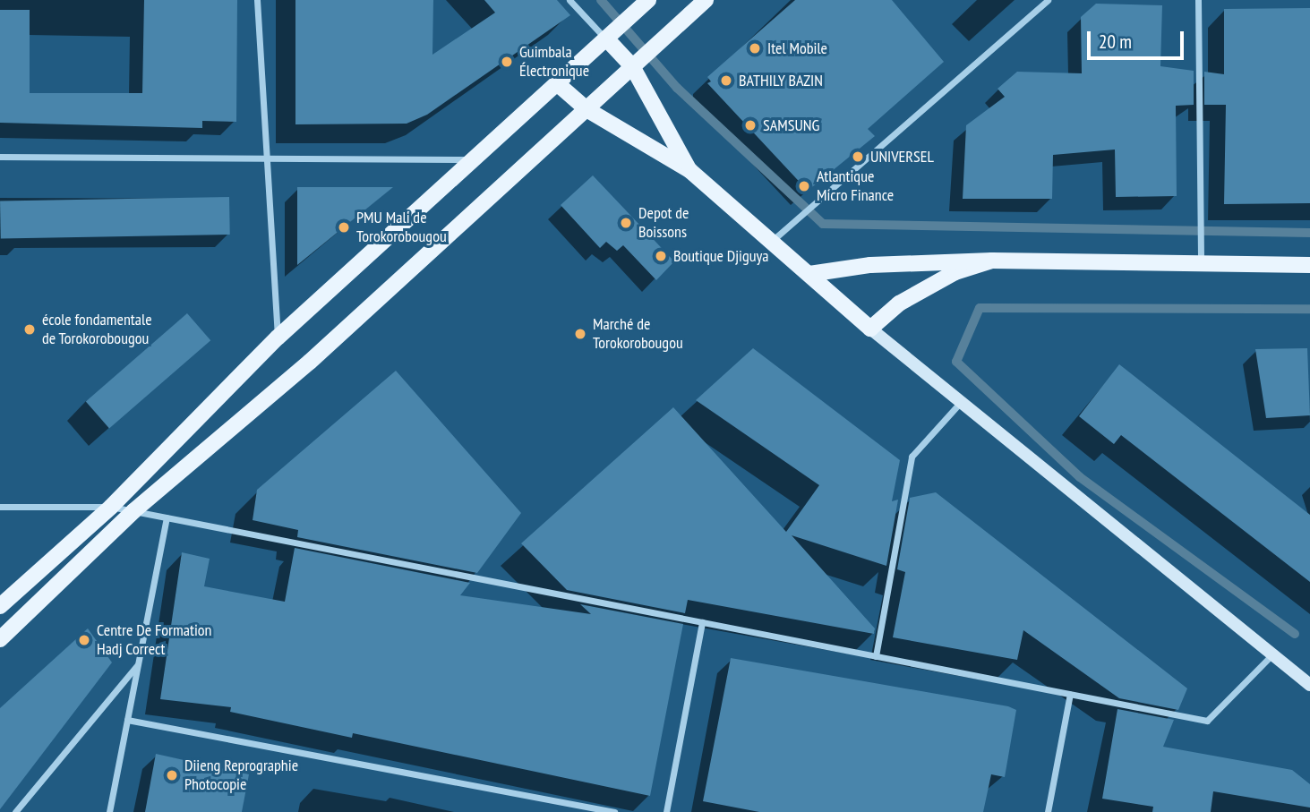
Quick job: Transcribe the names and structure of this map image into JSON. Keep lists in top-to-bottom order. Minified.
{"places":["Itel Mobile","Guimbala Électronique","BATHILY BAZIN","SAMSUNG","UNIVERSEL","Atlantique Micro Finance","Depot de Boissons","PMU Mali de Torokorobougou","Boutique Djiguya","école fondamentale de Torokorobougou","Marché de Torokorobougou","Centre De Formation Hadj Correct","Diieng Reprographie Photocopie"],"scale_bar":"20 m"}
